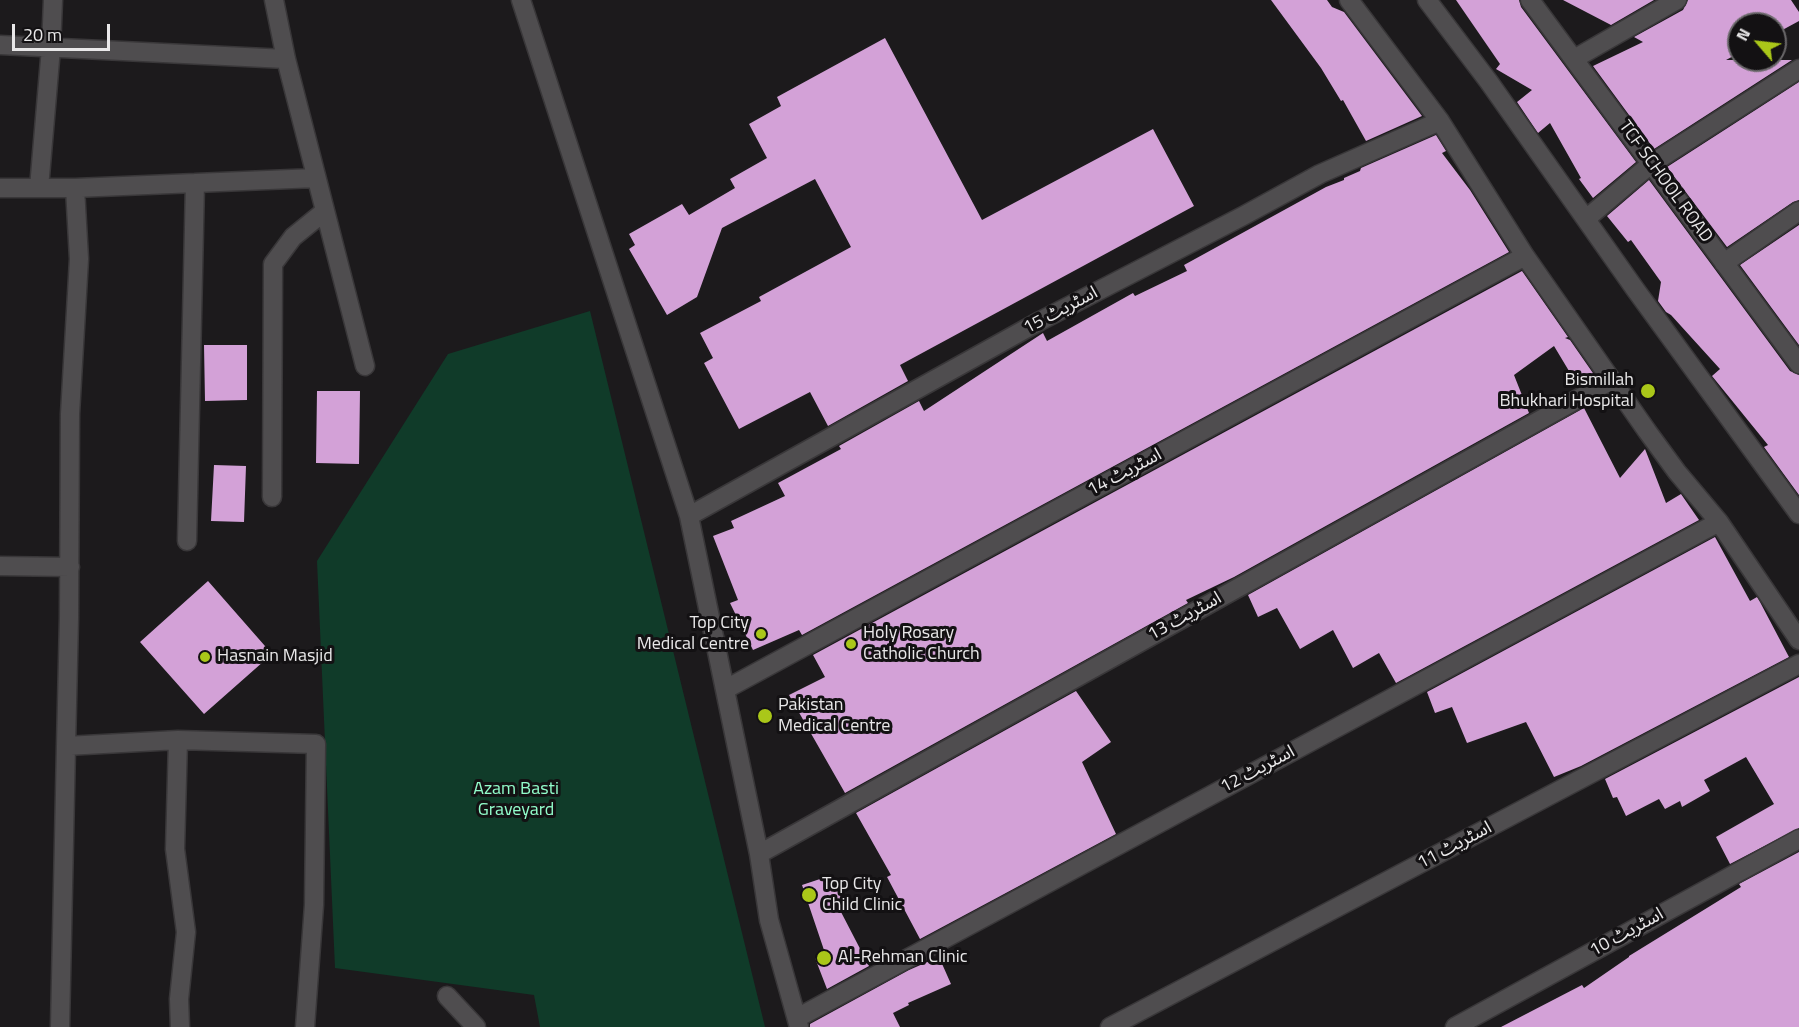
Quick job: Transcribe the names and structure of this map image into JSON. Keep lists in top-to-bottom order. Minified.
{"streets":{"street":["TCF SCHOOL ROAD","اسٹریٹ 15","اسٹریٹ 14","اسٹریٹ 13","اسٹریٹ 12","اسٹریٹ 11","اسٹریٹ 10"]},"parks":["Azam Basti Graveyard"],"places":["Bismillah Bhukhari Hospital","Top City Medical Centre","Holy Rosary Catholic Church","Hasnain Masjid","Pakistan Medical Centre","Top City Child Clinic","Al-Rehman Clinic"],"scale_bar":"20 m","north":"top left"}
